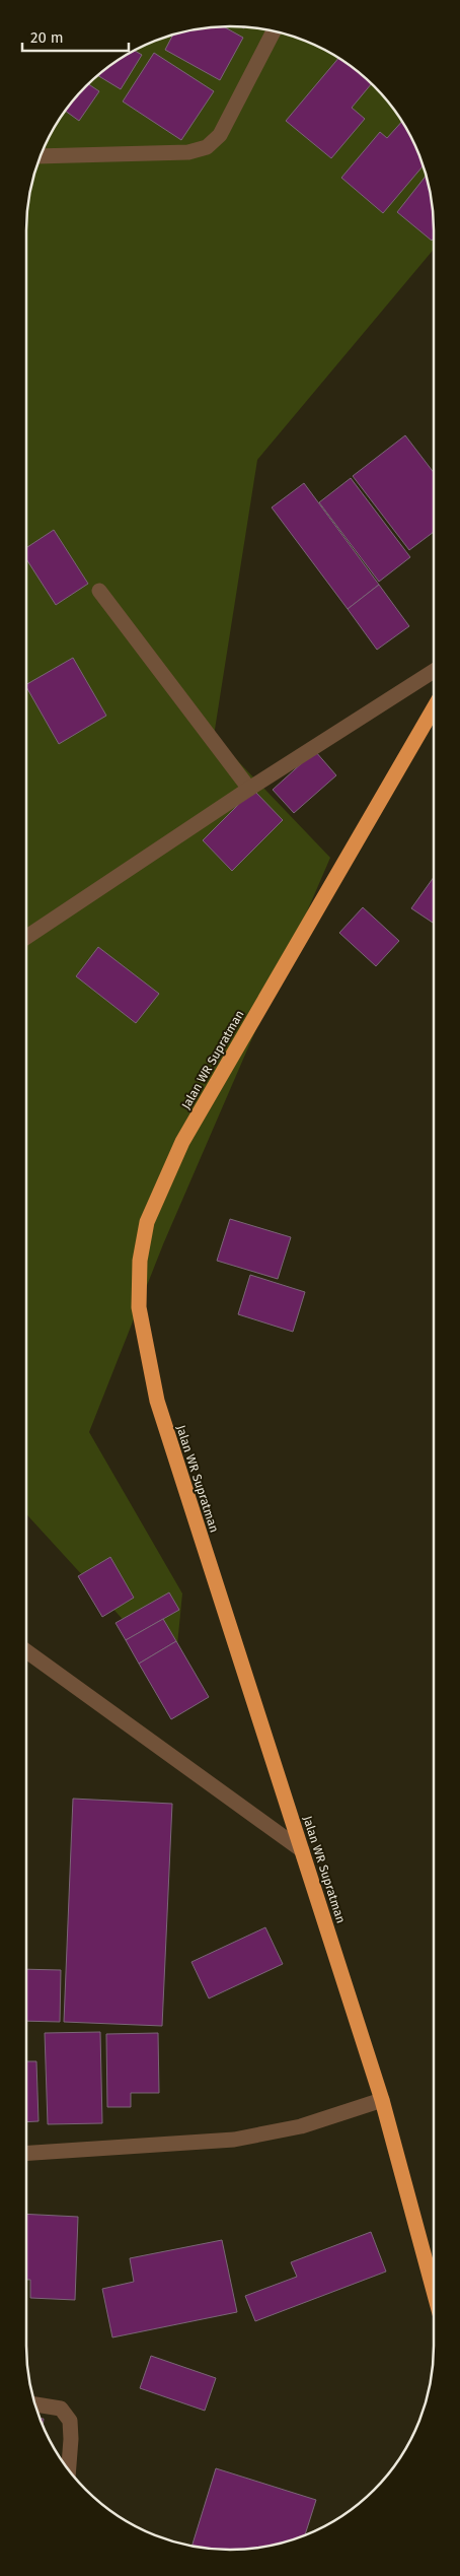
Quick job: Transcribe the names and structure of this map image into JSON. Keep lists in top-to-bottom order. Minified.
{"streets":{"highway":["Jalan WR Supratman"]},"scale_bar":"20 m"}
